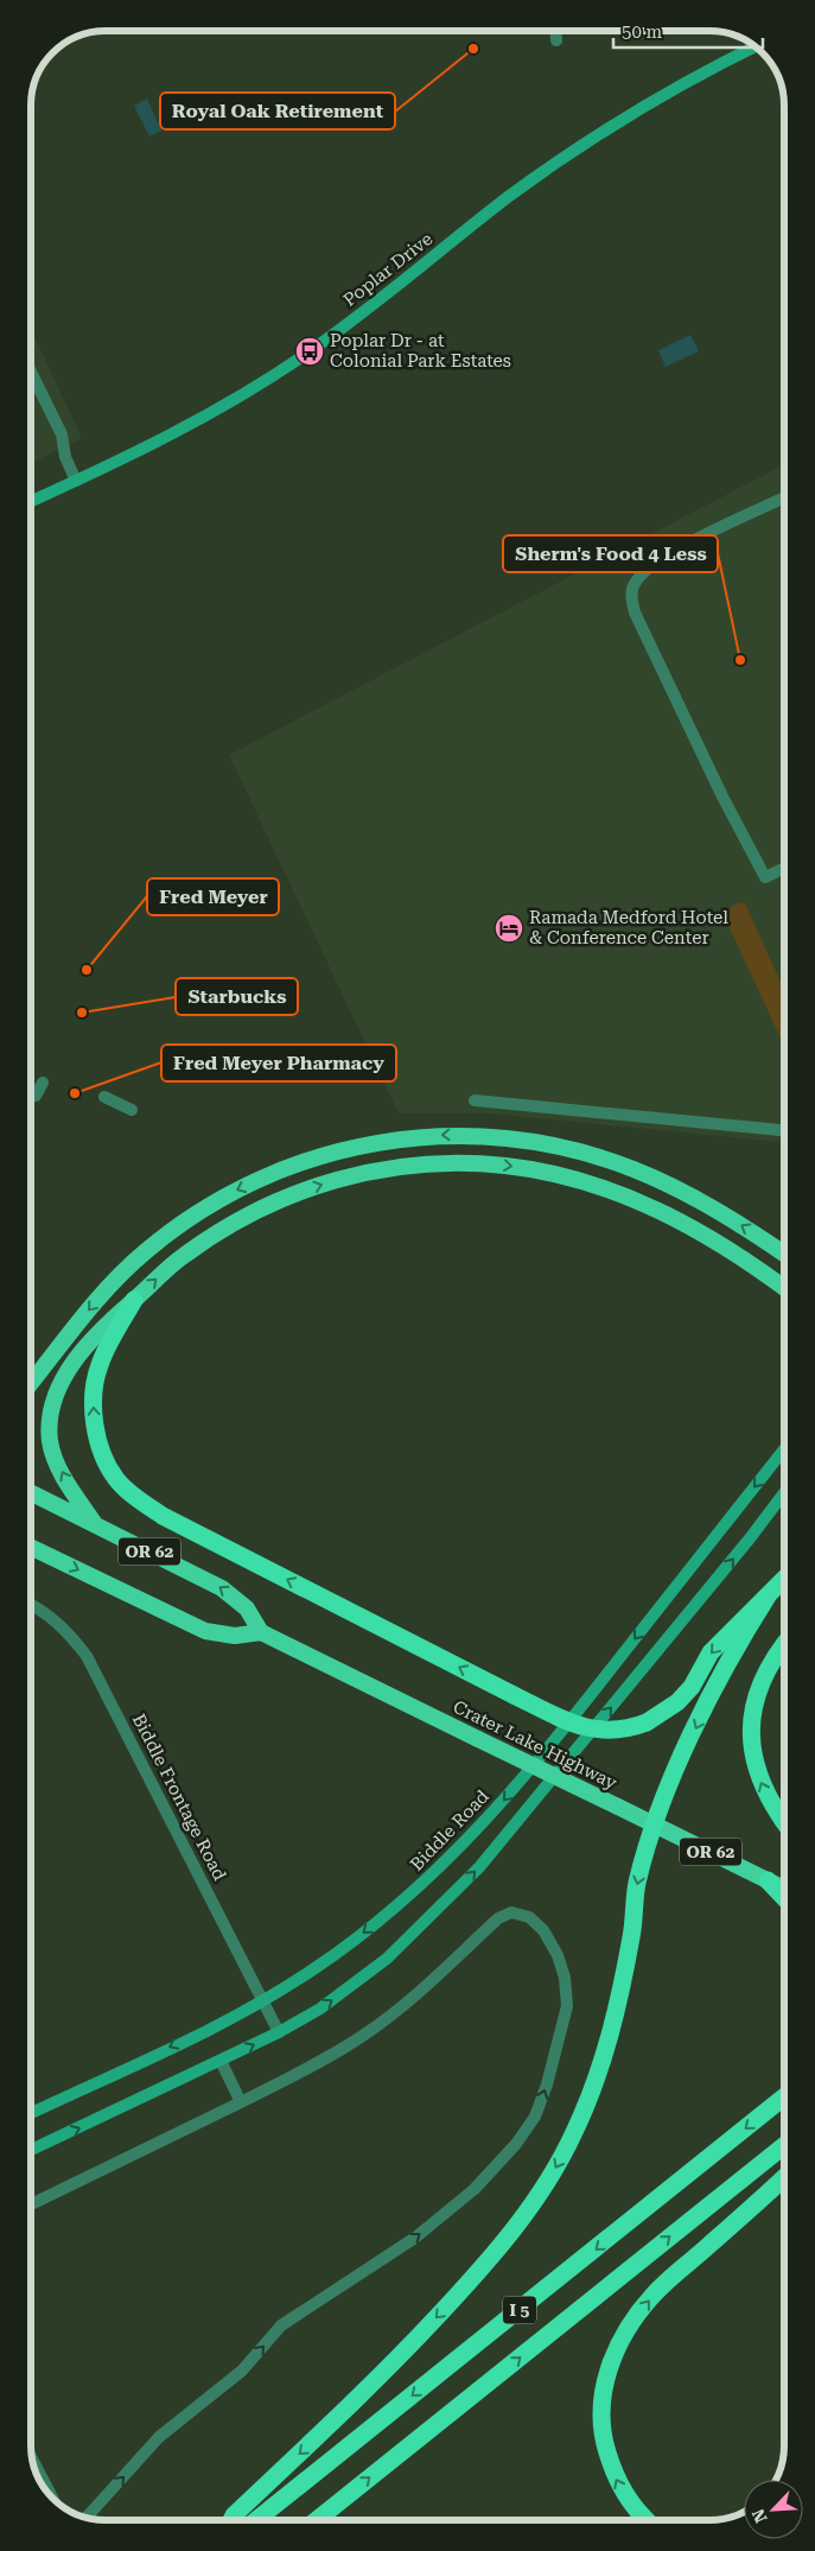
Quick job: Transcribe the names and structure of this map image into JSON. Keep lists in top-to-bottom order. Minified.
{"streets":{"highway":["OR 62","Crater Lake Highway","I 5"],"main road":["Poplar Drive","Biddle Road"],"street":["Biddle Frontage Road"]},"crossings":[["OR 62","Crater Lake Highway"],["Biddle Frontage Road","Biddle Road"]],"places":{"other":["Royal Oak Retirement","Sherm's Food 4 Less","Fred Meyer","Starbucks","Fred Meyer Pharmacy"],"bus stop":["Poplar Dr - at Colonial Park Estates"],"hotel":["Ramada Medford Hotel & Conference Center"]},"scale_bar":"50 m","north":"bottom left"}
